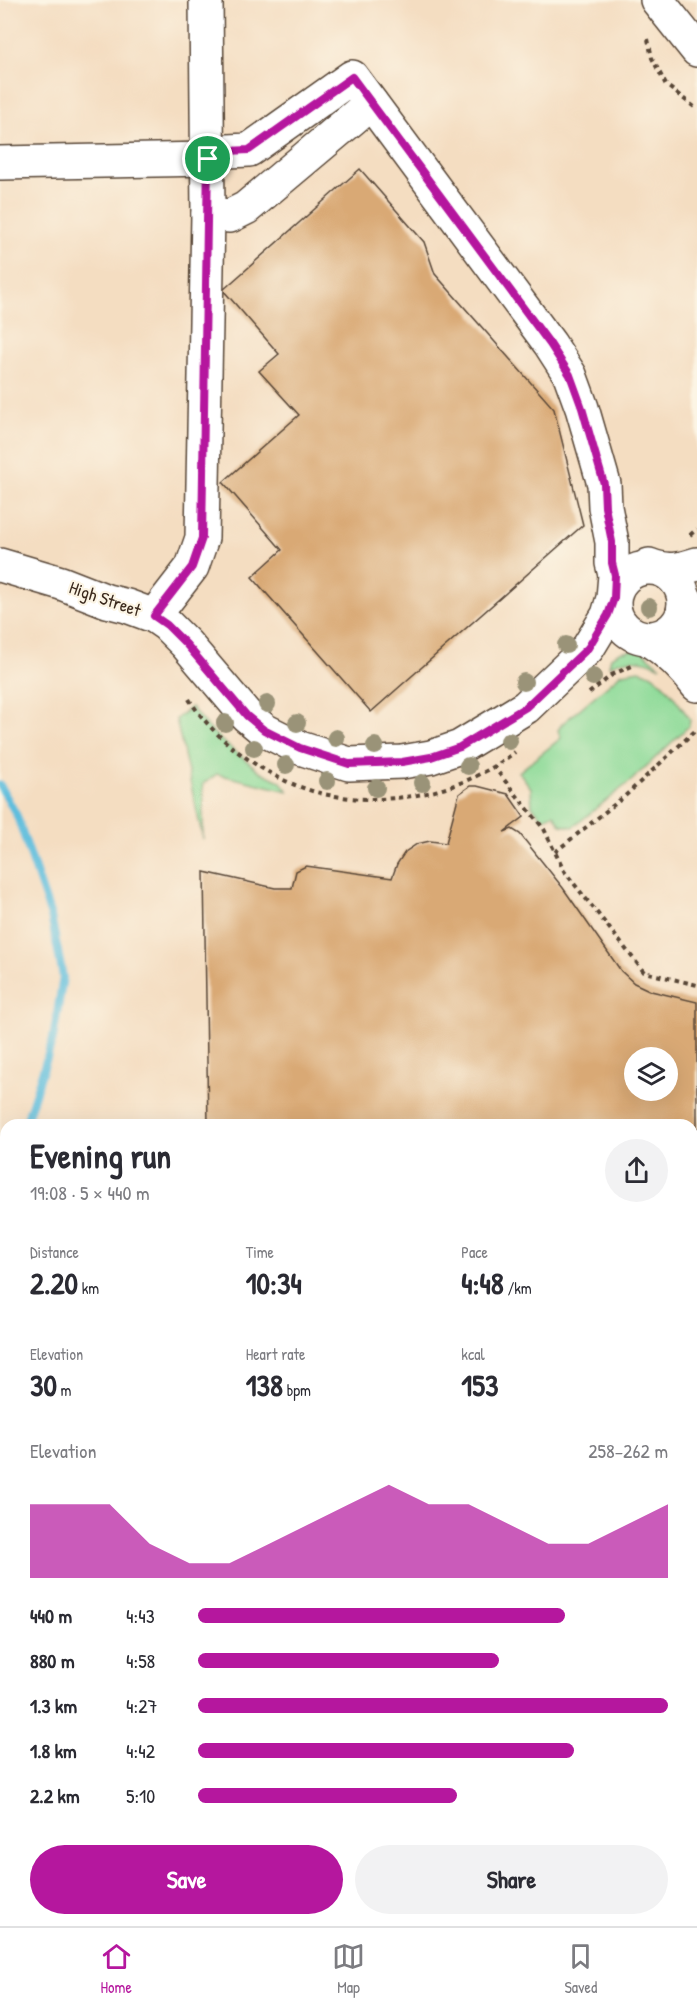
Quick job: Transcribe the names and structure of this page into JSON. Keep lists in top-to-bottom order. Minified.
{"streets":{"main road":["High Street"]},"page":{"heading":["Evening run","19:08 · 5 × 440 m"],"stats":[["Distance","2.20 km"],["Time","10:34"],["Pace","4:48 /km"],["Elevation","30 m"],["Heart rate","138 bpm"],["kcal","153"]],"chart":["Elevation","258–262 m"],"list":[{"name":"440 m","note":"4:43"},{"name":"880 m","note":"4:58"},{"name":"1.3 km","note":"4:27"},{"name":"1.8 km","note":"4:42"},{"name":"2.2 km","note":"5:10"}],"buttons":["Save","Share"],"tabs":["Home","Map","Saved"]}}
